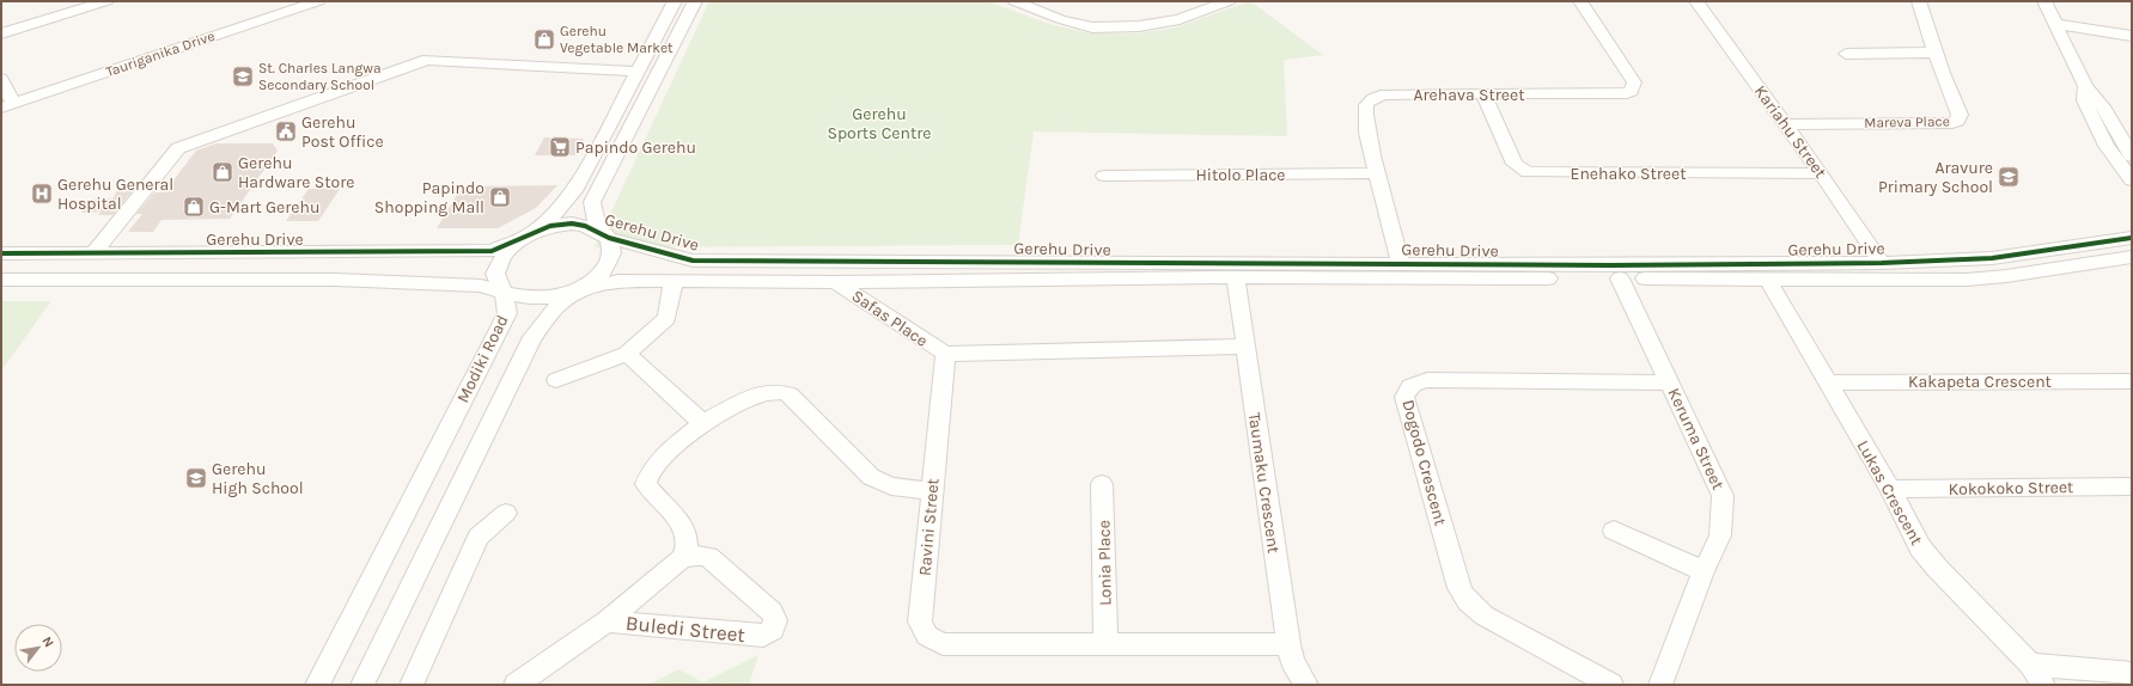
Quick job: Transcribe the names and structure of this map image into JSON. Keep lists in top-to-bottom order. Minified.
{"streets":{"street":["Tauriganika Drive","Arehava Street","Mareva Place","Kariahu Street","Enehako Street","Hitolo Place","Gerehu Drive","Safas Place","Modiki Road","Kakapeta Crescent","Keruma Street","Dogodo Crescent","Taumaku Crescent","Kokokoko Street","Lukas Crescent","Ravini Street","Lonia Place","Buledi Street"]},"crossings":[["Arehava Street","Enehako Street"],["Arehava Street","Hitolo Place"],["Arehava Street","Gerehu Drive"],["Mareva Place","Kariahu Street"],["Kariahu Street","Enehako Street"],["Kariahu Street","Gerehu Drive"],["Gerehu Drive","Safas Place"],["Gerehu Drive","Modiki Road"],["Gerehu Drive","Keruma Street"],["Gerehu Drive","Taumaku Crescent"],["Gerehu Drive","Lukas Crescent"],["Safas Place","Ravini Street"],["Kakapeta Crescent","Lukas Crescent"],["Keruma Street","Dogodo Crescent"],["Taumaku Crescent","Ravini Street"],["Kokokoko Street","Lukas Crescent"],["Ravini Street","Lonia Place"]],"parks":["Gerehu Sports Centre"],"places":{"shop":["Gerehu Vegetable Market","Gerehu Hardware Store","Papindo Shopping Mall","G-Mart Gerehu"],"school or university":["St. Charles Langwa Secondary School","Aravure Primary School","Gerehu High School"],"public building":["Gerehu Post Office"],"supermarket":["Papindo Gerehu"],"hospital":["Gerehu General Hospital"]},"north":"top right"}
